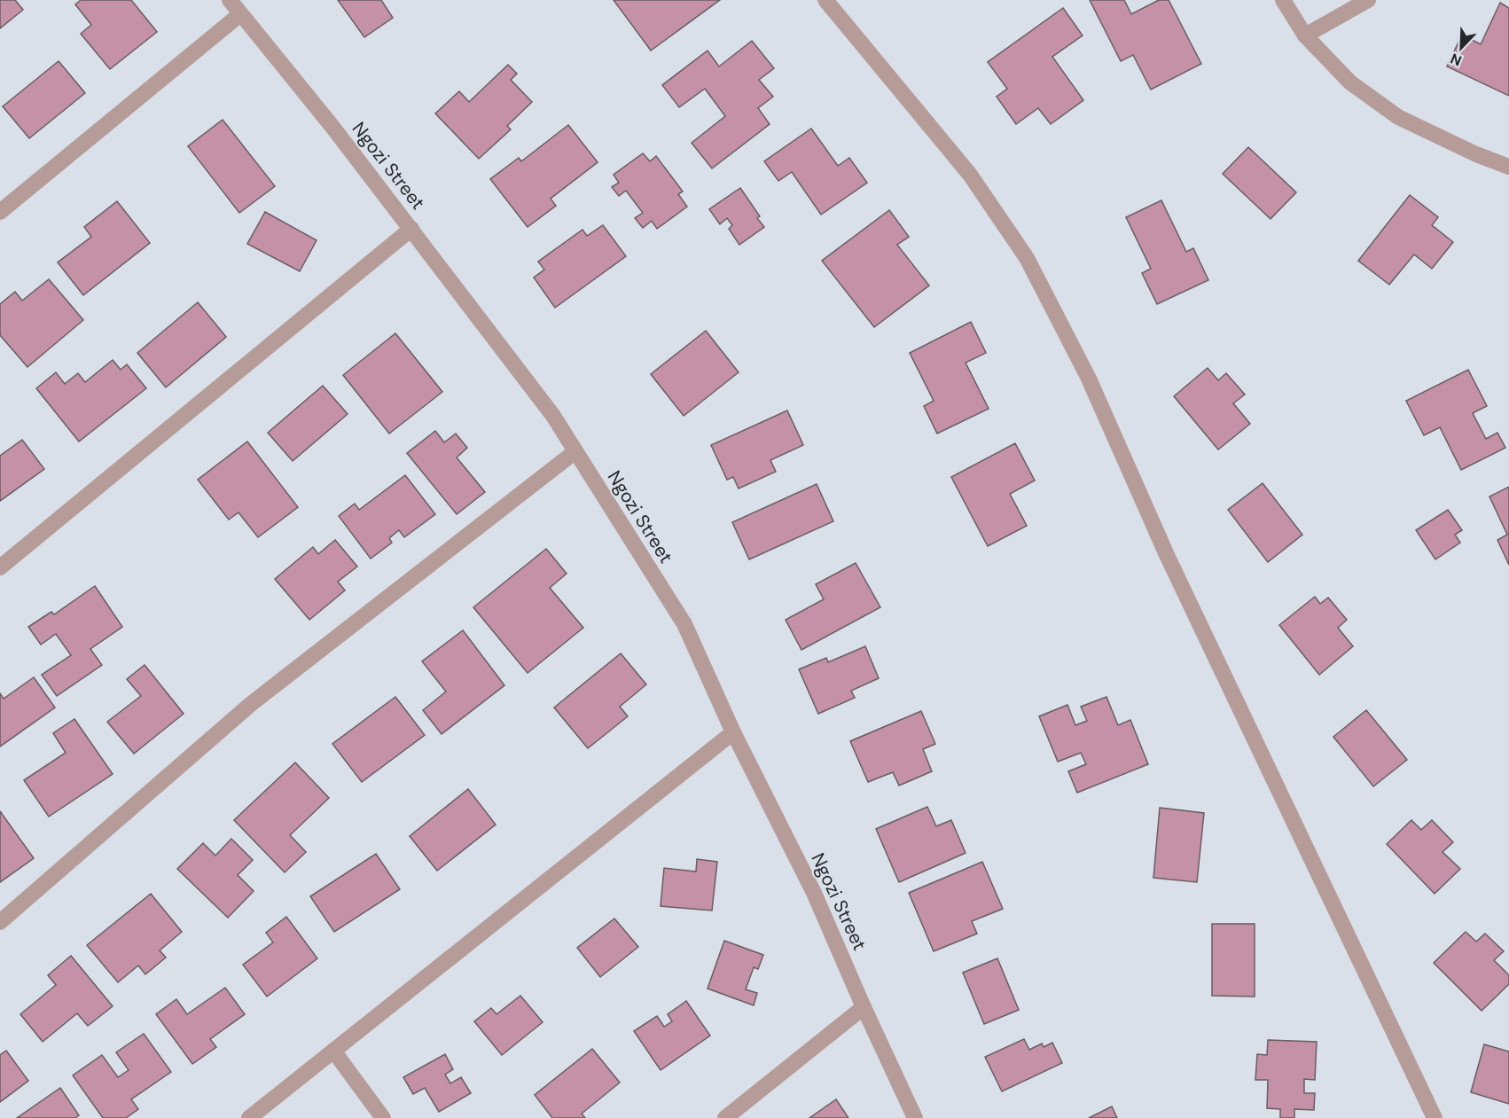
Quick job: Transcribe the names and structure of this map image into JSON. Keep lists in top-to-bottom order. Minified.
{"streets":{"street":["Ngozi Street"]},"north":"bottom left"}
